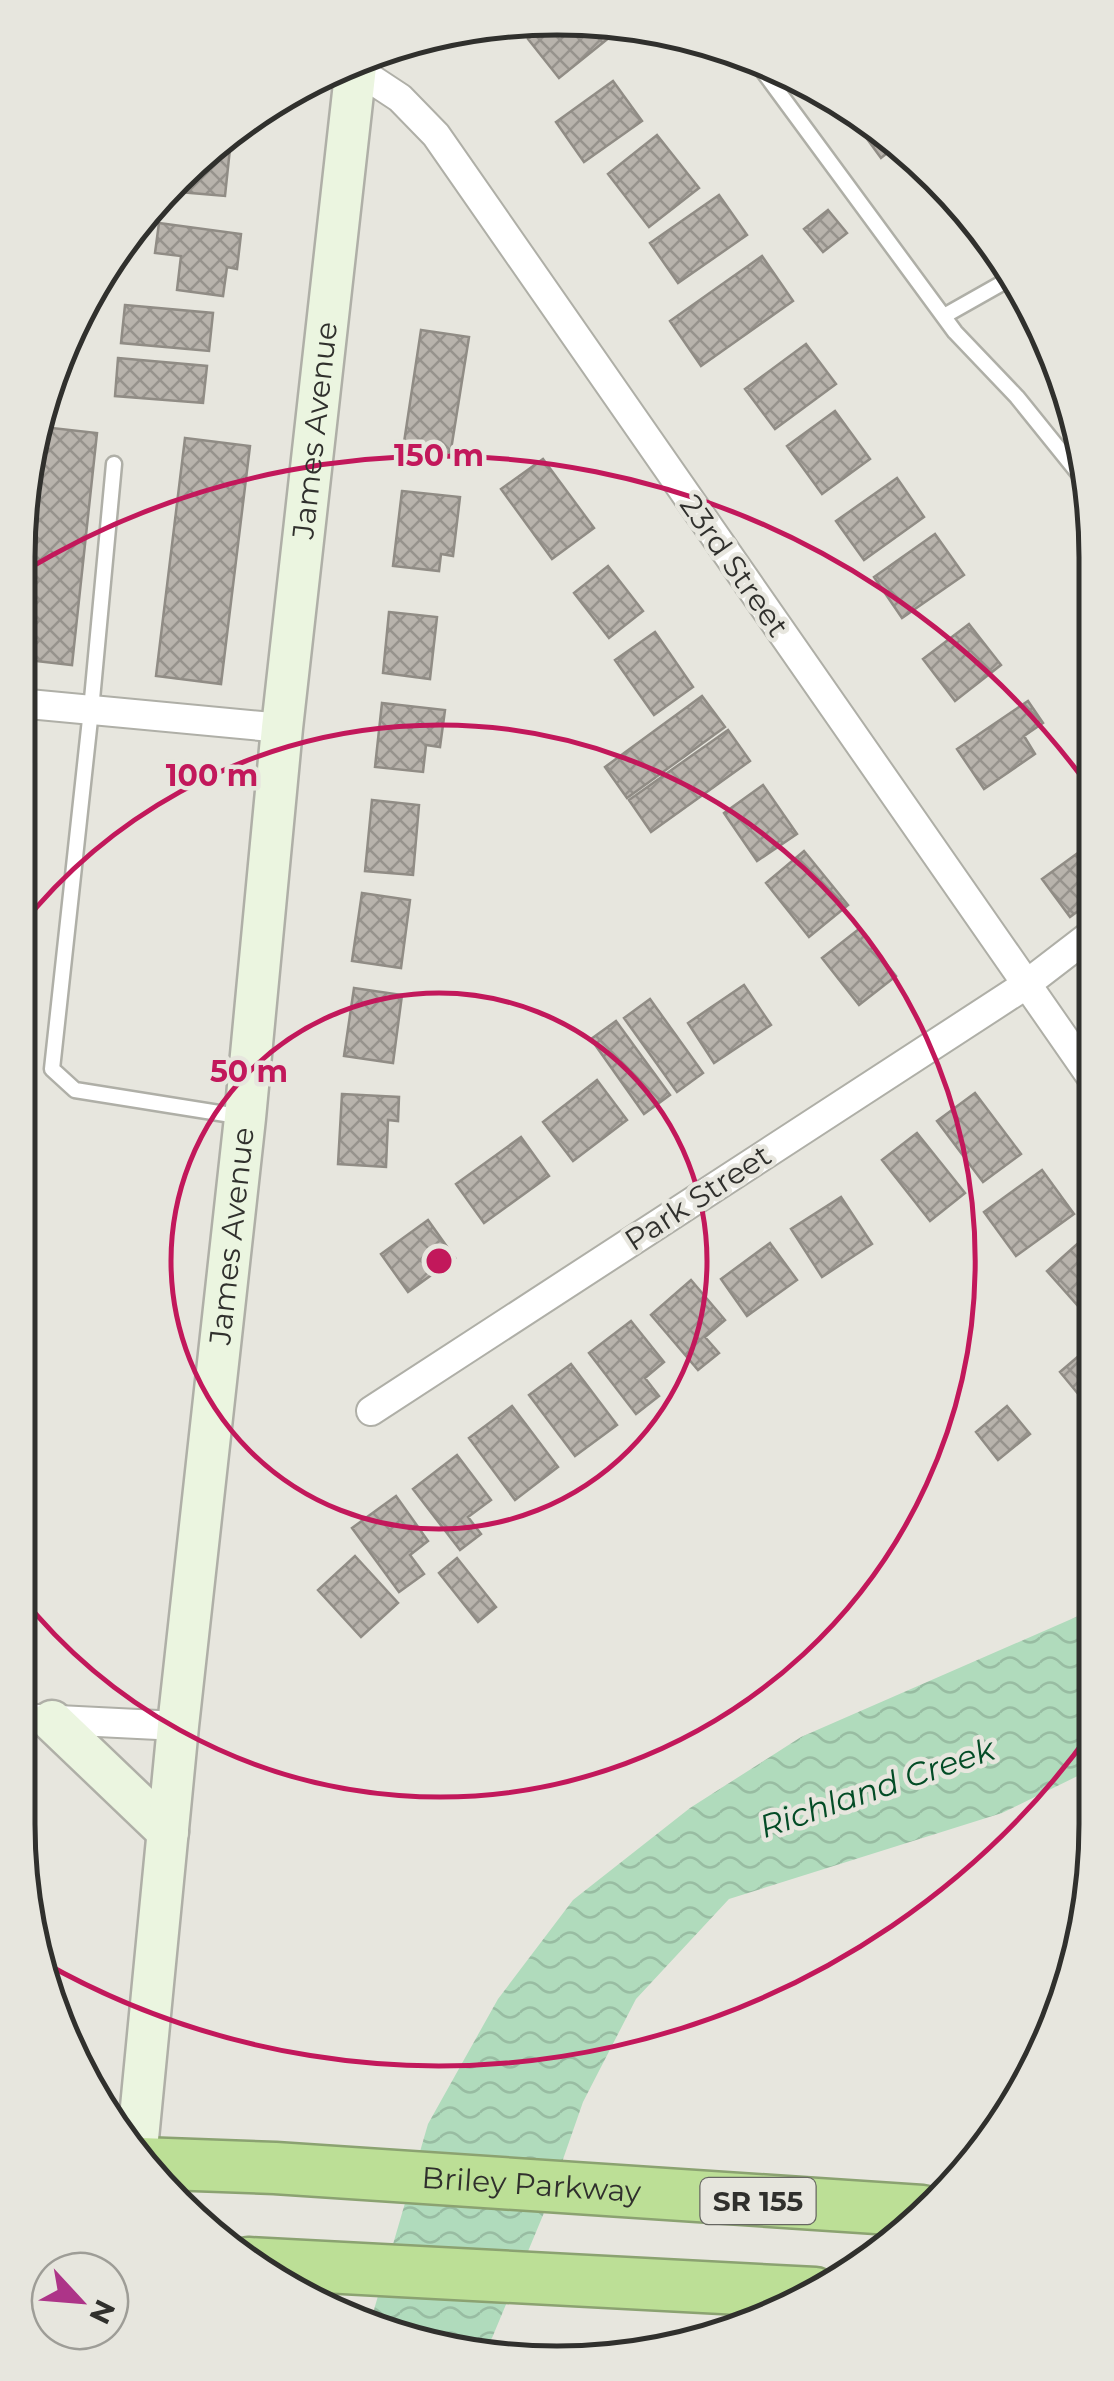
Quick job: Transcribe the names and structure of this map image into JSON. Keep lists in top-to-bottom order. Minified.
{"streets":{"highway":["Briley Parkway","SR 155"],"street":["James Avenue","23rd Street","Park Street"]},"crossings":[["23rd Street","Park Street"]],"water":["Richland Creek"],"north":"bottom right","rings":["150 m","100 m","50 m"]}
